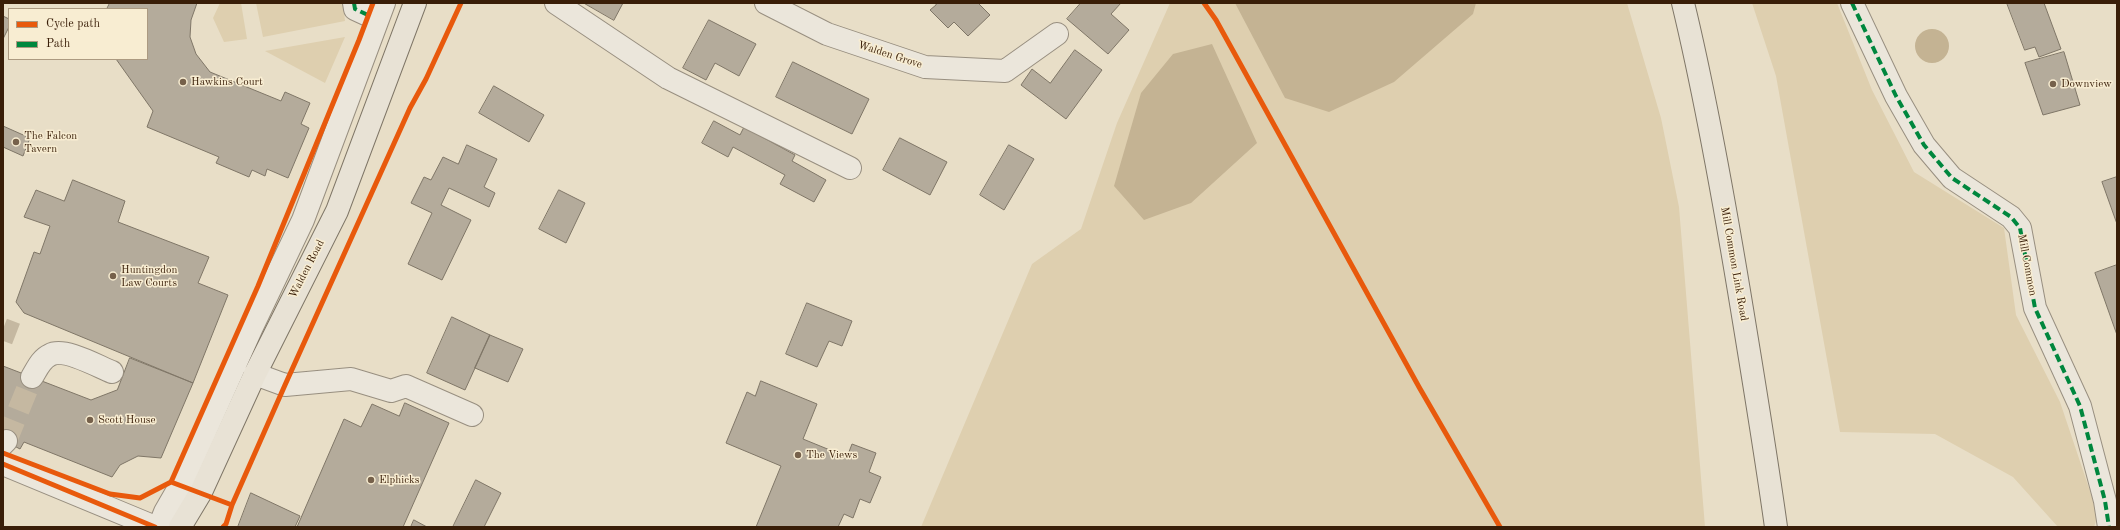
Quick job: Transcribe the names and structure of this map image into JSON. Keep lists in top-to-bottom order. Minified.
{"streets":{"main road":["Mill Common Link Road","Walden Road"],"street":["Walden Grove","Mill Common"]},"places":["Hawkins Court","Downview","The Falcon Tavern","Huntingdon Law Courts","Scott House","The Views","Elphicks"],"legend":["Cycle path","Path"]}
